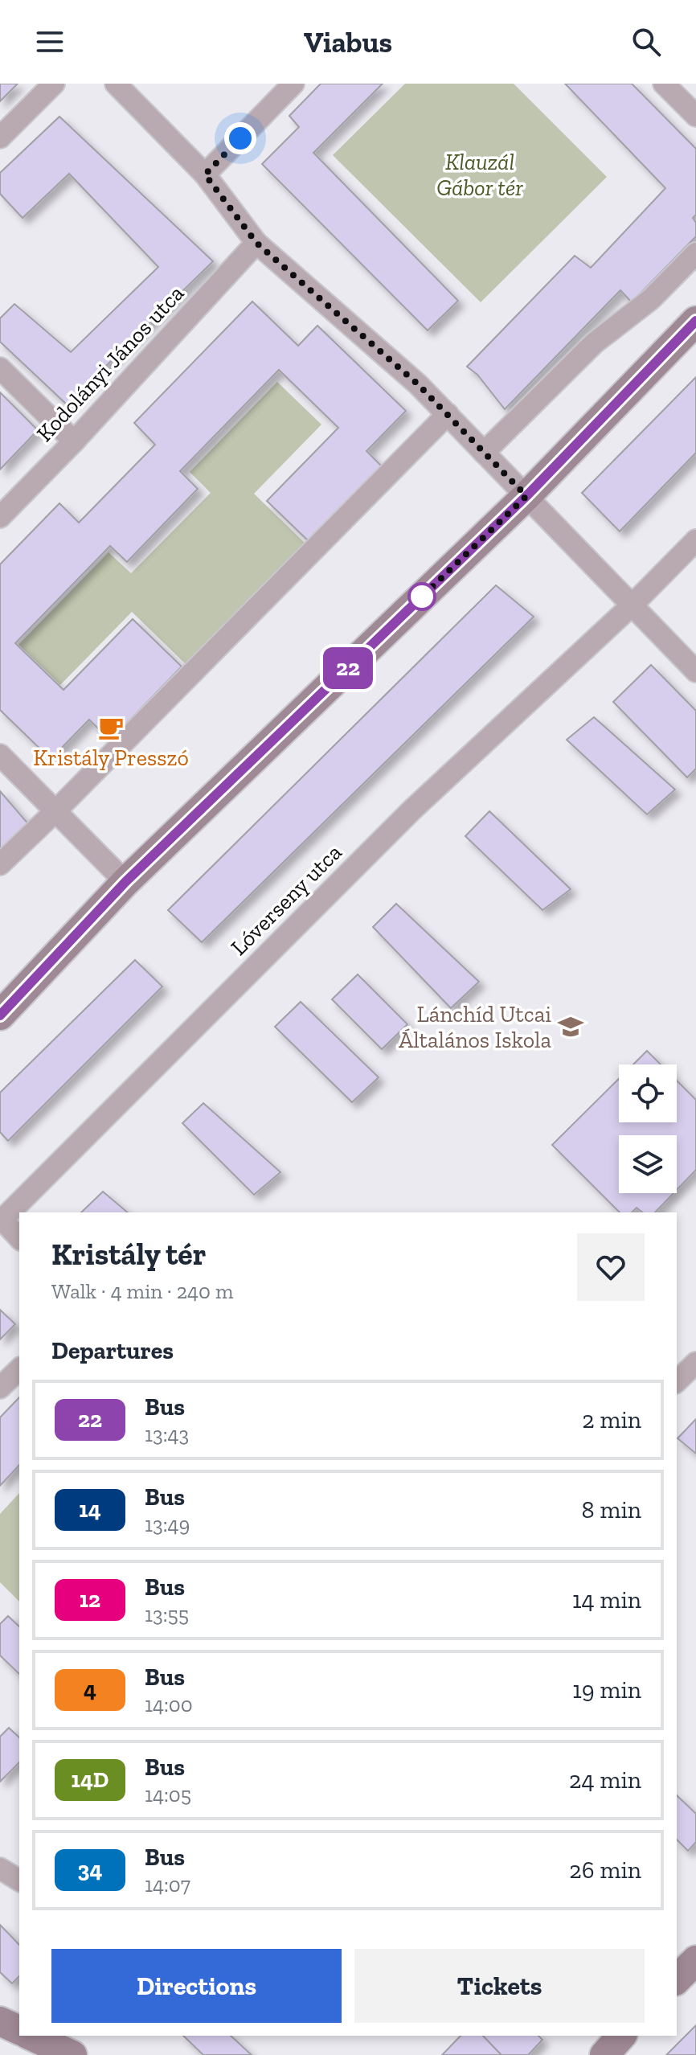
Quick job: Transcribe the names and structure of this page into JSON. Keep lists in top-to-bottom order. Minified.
{"streets":{"street":["Kodolányi János utca","Lóverseny utca"]},"parks":["Klauzál Gábor tér"],"places":{"cafe":["Kristály Presszó"],"school or university":["Lánchíd Utcai Általános Iskola"]},"lines":["bus line 22"],"page":{"header":"Viabus","on_map":"22","heading":[["Kristály tér","Walk · 4 min · 240 m"],"Departures"],"list":[{"mark":"22","name":"Bus","note":"13:43","value":"2 min"},{"mark":"14","name":"Bus","note":"13:49","value":"8 min"},{"mark":"12","name":"Bus","note":"13:55","value":"14 min"},{"mark":"4","name":"Bus","note":"14:00","value":"19 min"},{"mark":"14D","name":"Bus","note":"14:05","value":"24 min"},{"mark":"34","name":"Bus","note":"14:07","value":"26 min"}],"buttons":["Directions","Tickets"]}}
